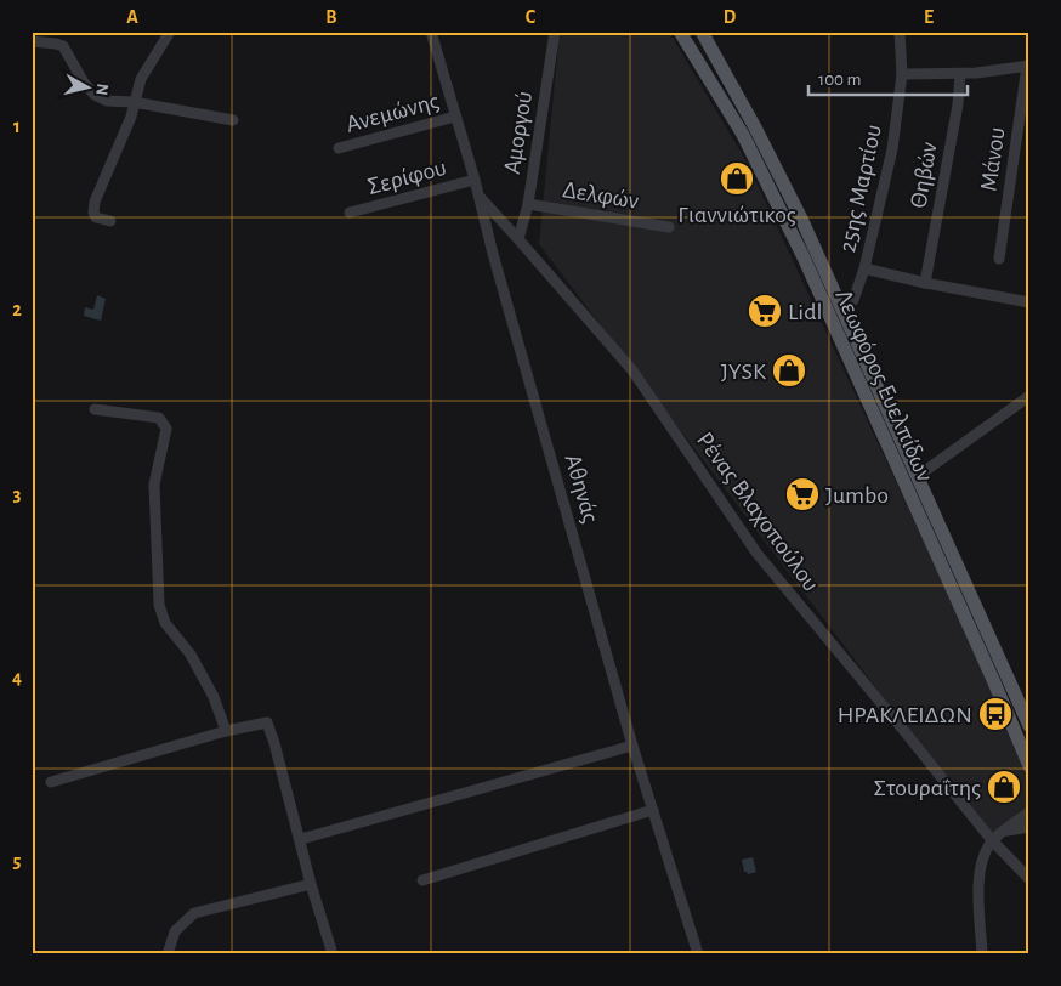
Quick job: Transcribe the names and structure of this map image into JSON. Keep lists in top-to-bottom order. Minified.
{"streets":{"main road":["Λεωφόρος Ευελπίδων"],"street":["Ανεμώνης","Αμοργού","Μάνου","Θηβών","Σερίφου","25ης Μαρτίου","Δελφών","Αθηνάς","Ρένας Βλαχοπούλου"]},"crossings":[["Ανεμώνης","Αθηνάς"],["Αμοργού","Δελφών"],["Αμοργού","Ρένας Βλαχοπούλου"],["Σερίφου","Αθηνάς"],["25ης Μαρτίου","Λεωφόρος Ευελπίδων"],["Αθηνάς","Ρένας Βλαχοπούλου"]],"places":{"shop":["Γιαννιώτικος","JYSK","Στουραΐτης"],"supermarket":["Lidl","Jumbo"],"bus stop":["ΗΡΑΚΛΕΙΔΩΝ"]},"scale_bar":"100 m","north":"right","grid":{"columns":["A","B","C","D","E"],"rows":["1","2","3","4","5"]}}
